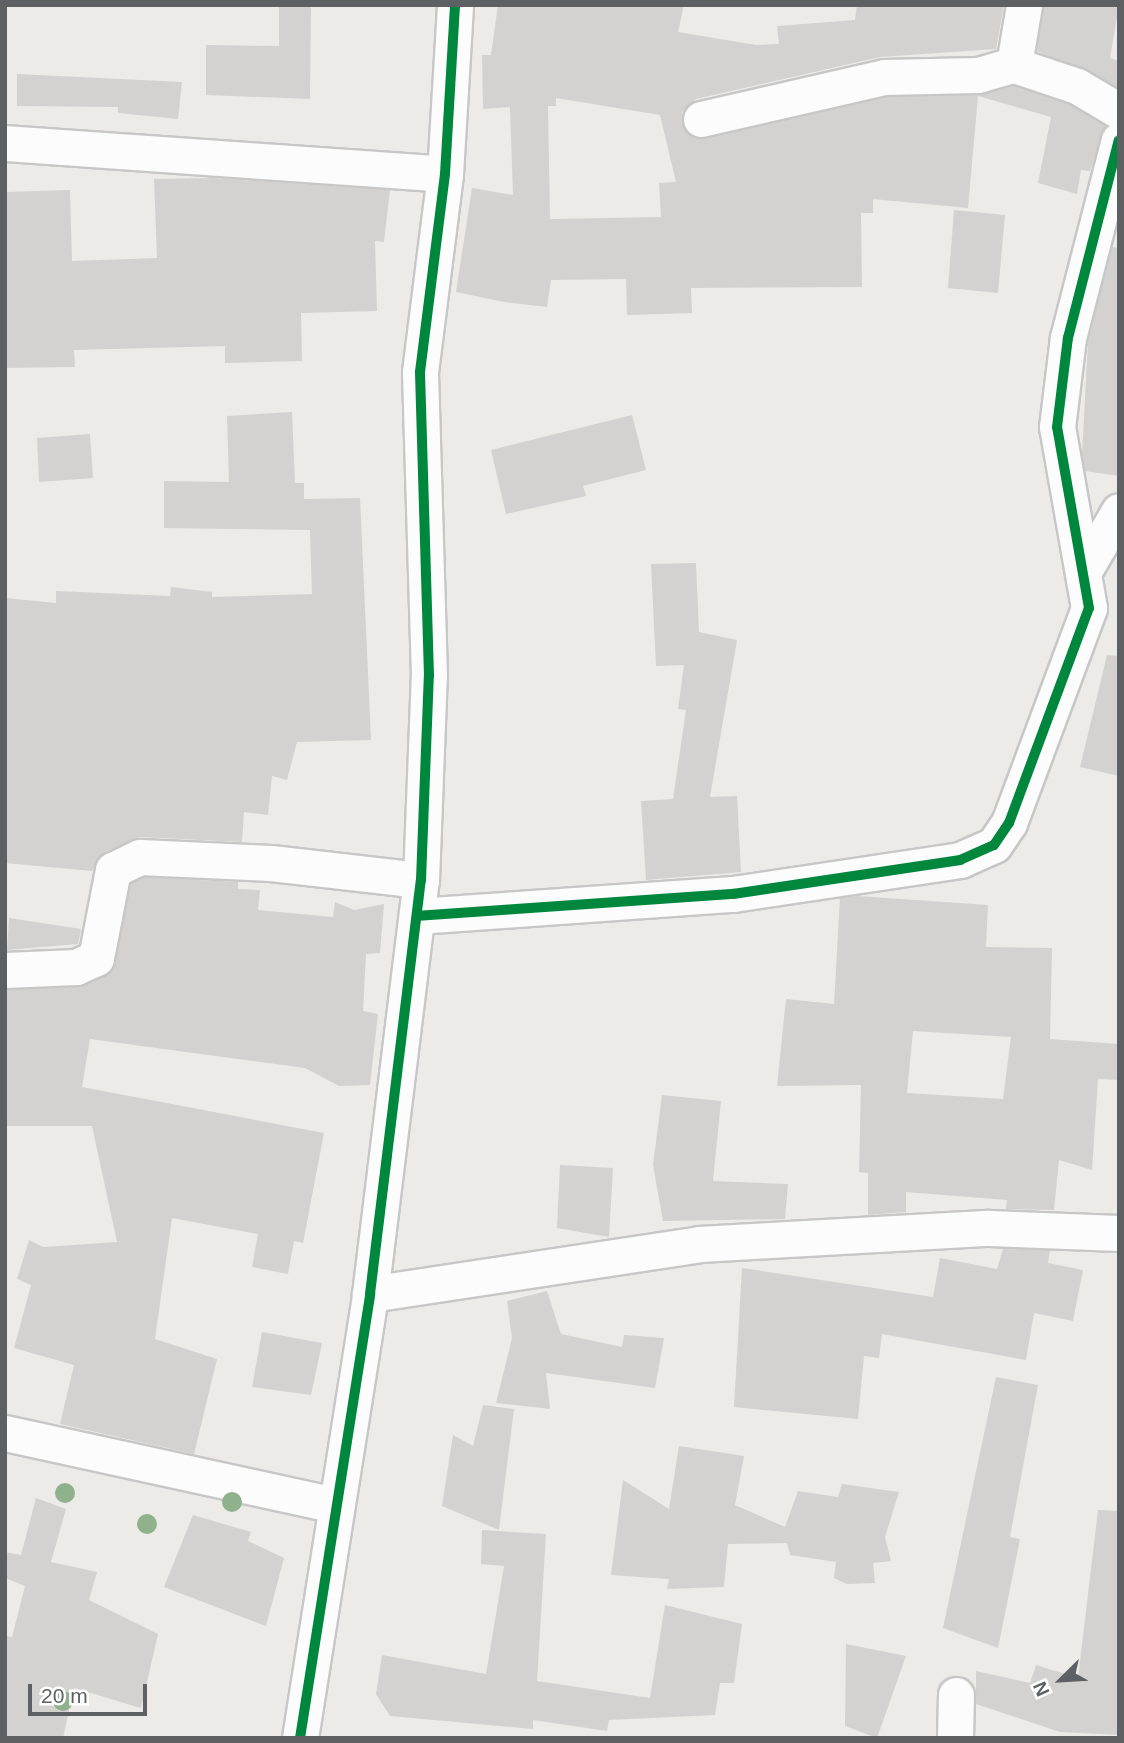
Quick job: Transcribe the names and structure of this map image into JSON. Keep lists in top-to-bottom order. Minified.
{"scale_bar":"20 m","north":"bottom left"}
